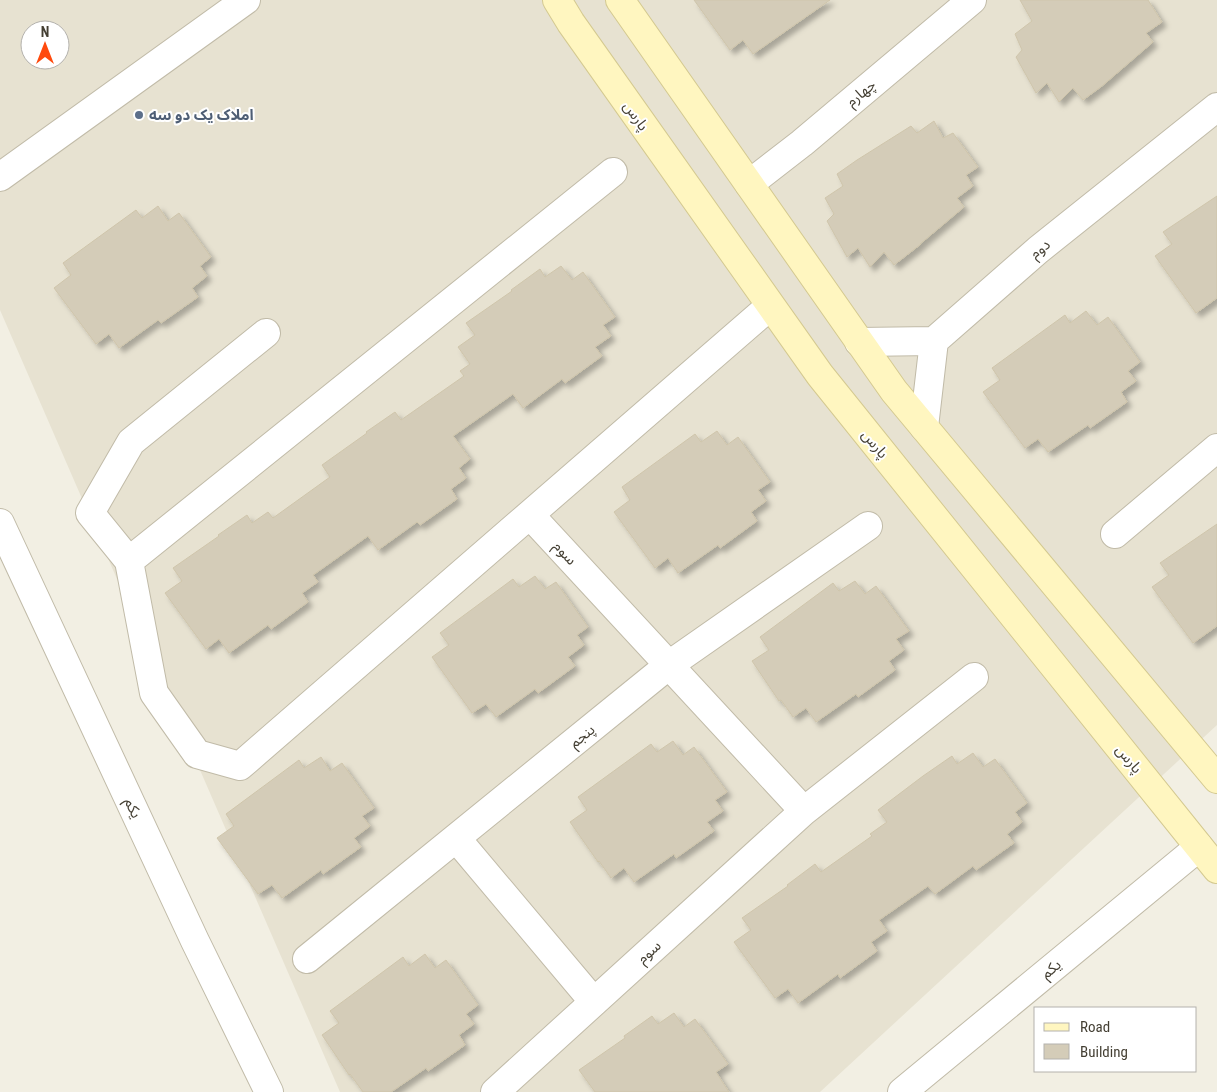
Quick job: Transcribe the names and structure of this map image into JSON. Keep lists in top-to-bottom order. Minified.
{"streets":{"street":["چهارم","پارس","دوم","سوم","پنجم","یکم"]},"crossings":[["پارس","یکم"],["سوم","پنجم"]],"places":["املاک یک دو سه"],"legend":["Road","Building"],"north":"top"}
